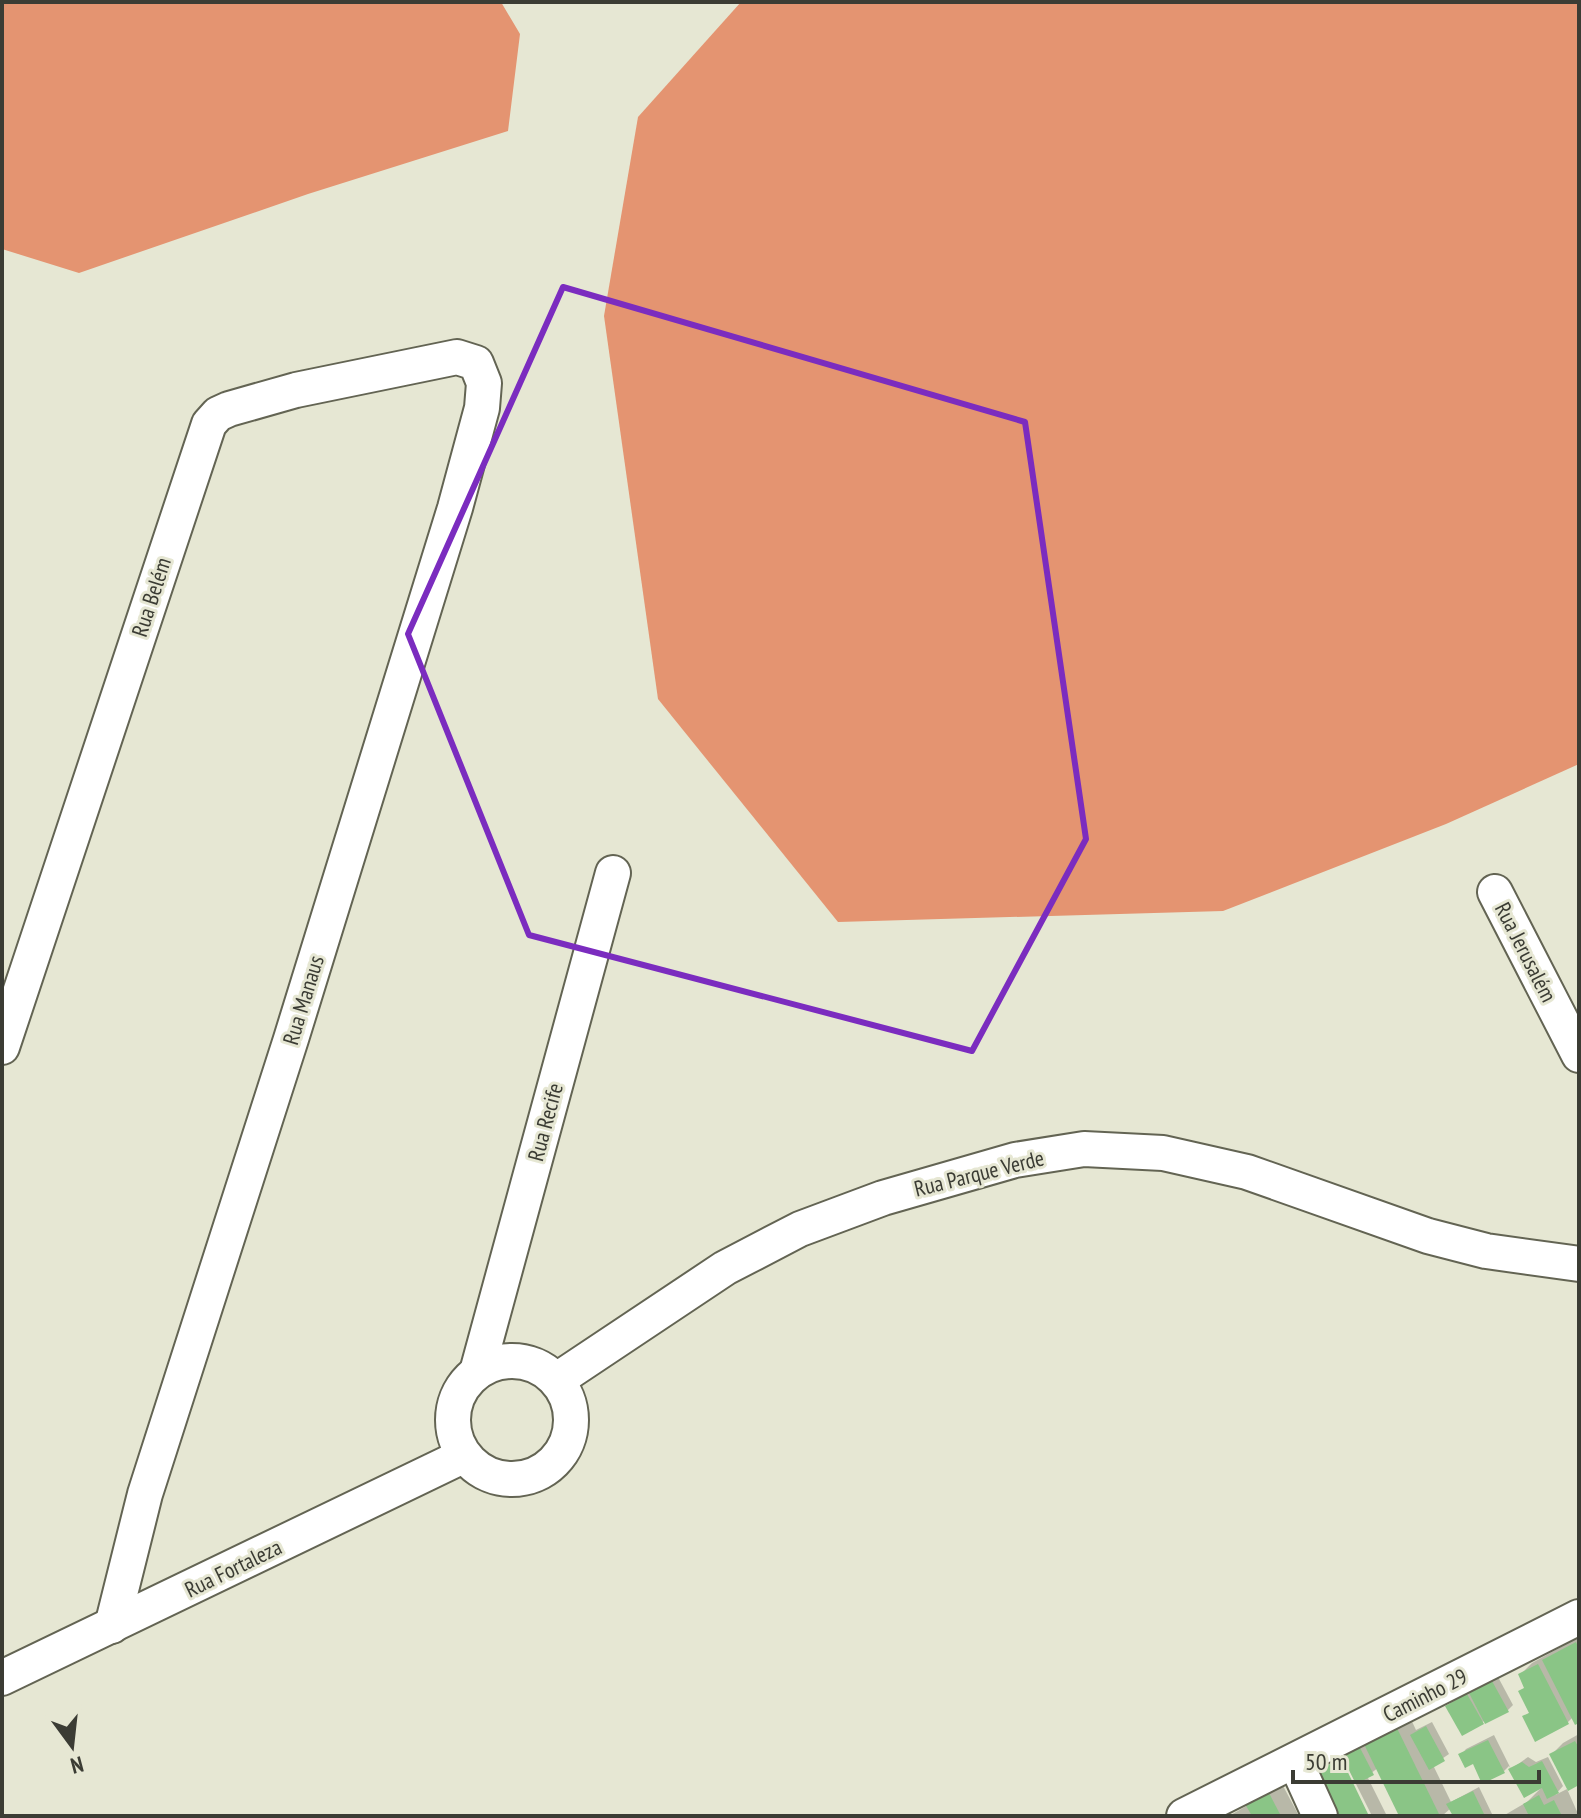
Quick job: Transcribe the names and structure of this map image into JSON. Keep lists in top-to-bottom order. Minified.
{"streets":{"street":["Rua Belém","Rua Jerusalém","Rua Manaus","Rua Recife","Rua Parque Verde","Rua Fortaleza","Caminho 29"]},"crossings":[["Rua Belém","Rua Manaus"],["Rua Manaus","Rua Fortaleza"],["Rua Recife","Rua Parque Verde"],["Rua Recife","Rua Fortaleza"],["Rua Parque Verde","Rua Fortaleza"]],"scale_bar":"50 m","north":"bottom"}
